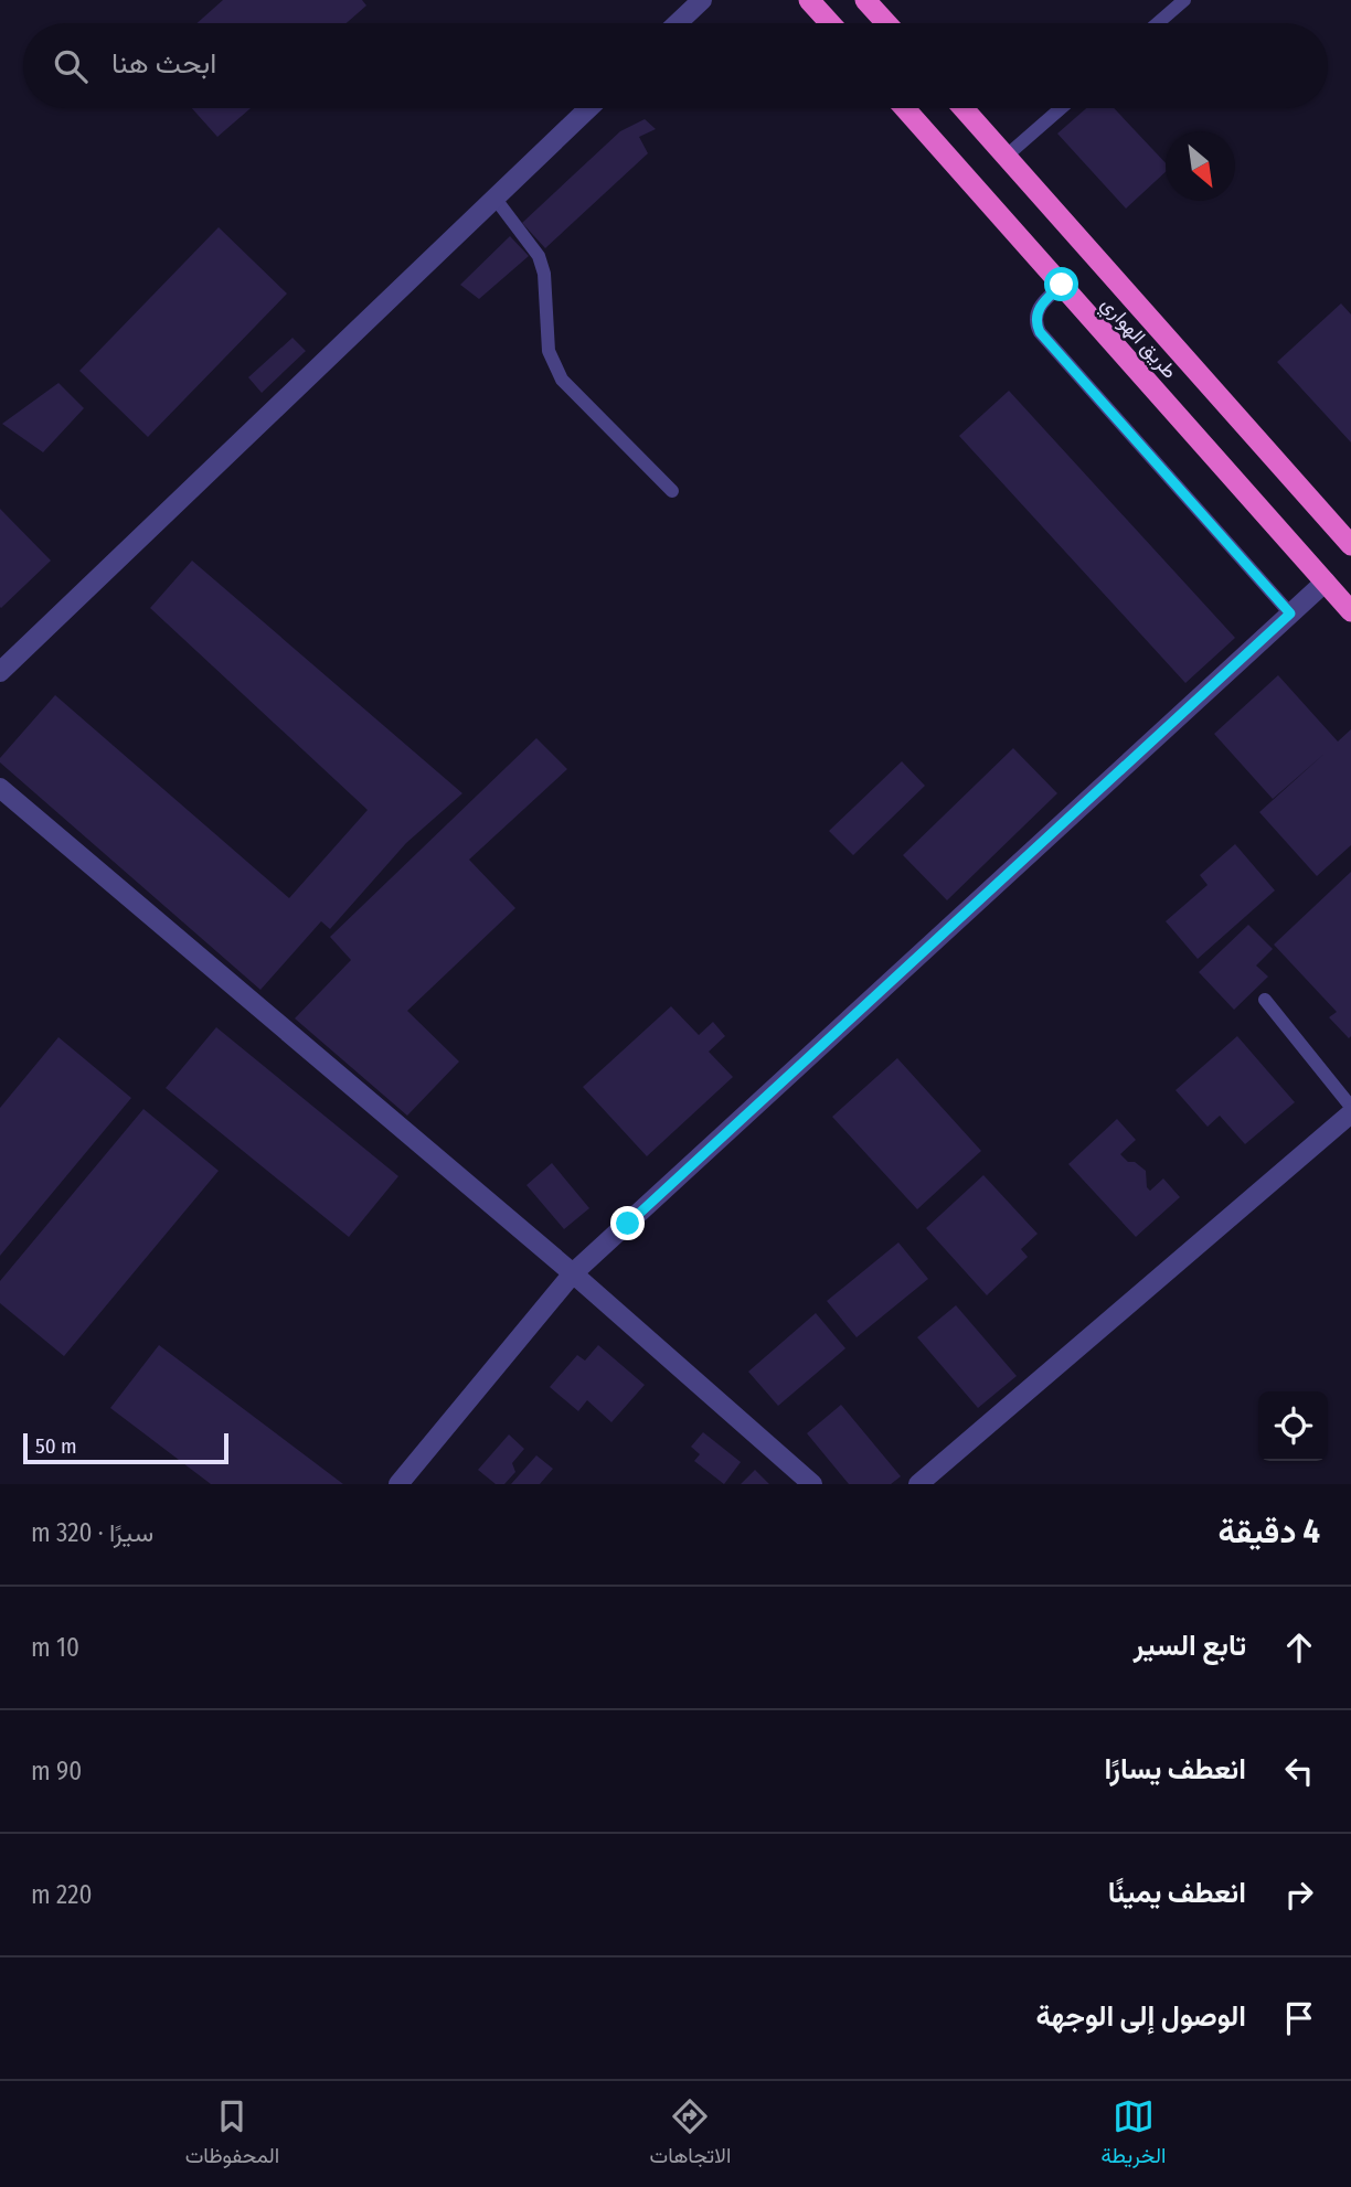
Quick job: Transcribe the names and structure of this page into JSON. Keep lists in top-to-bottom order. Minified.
{"streets":{"highway":["طريق الهواري"]},"scale_bar":"50 m","north":"bottom right","page":{"search":"ابحث هنا","scale":"50 m","heading":["4 دقيقة","سيرًا · 320 m"],"list":[["تابع السير","10 m"],["انعطف يسارًا","90 m"],["انعطف يمينًا","220 m"],"الوصول إلى الوجهة"],"nav":["الخريطة","الاتجاهات","المحفوظات"]}}
